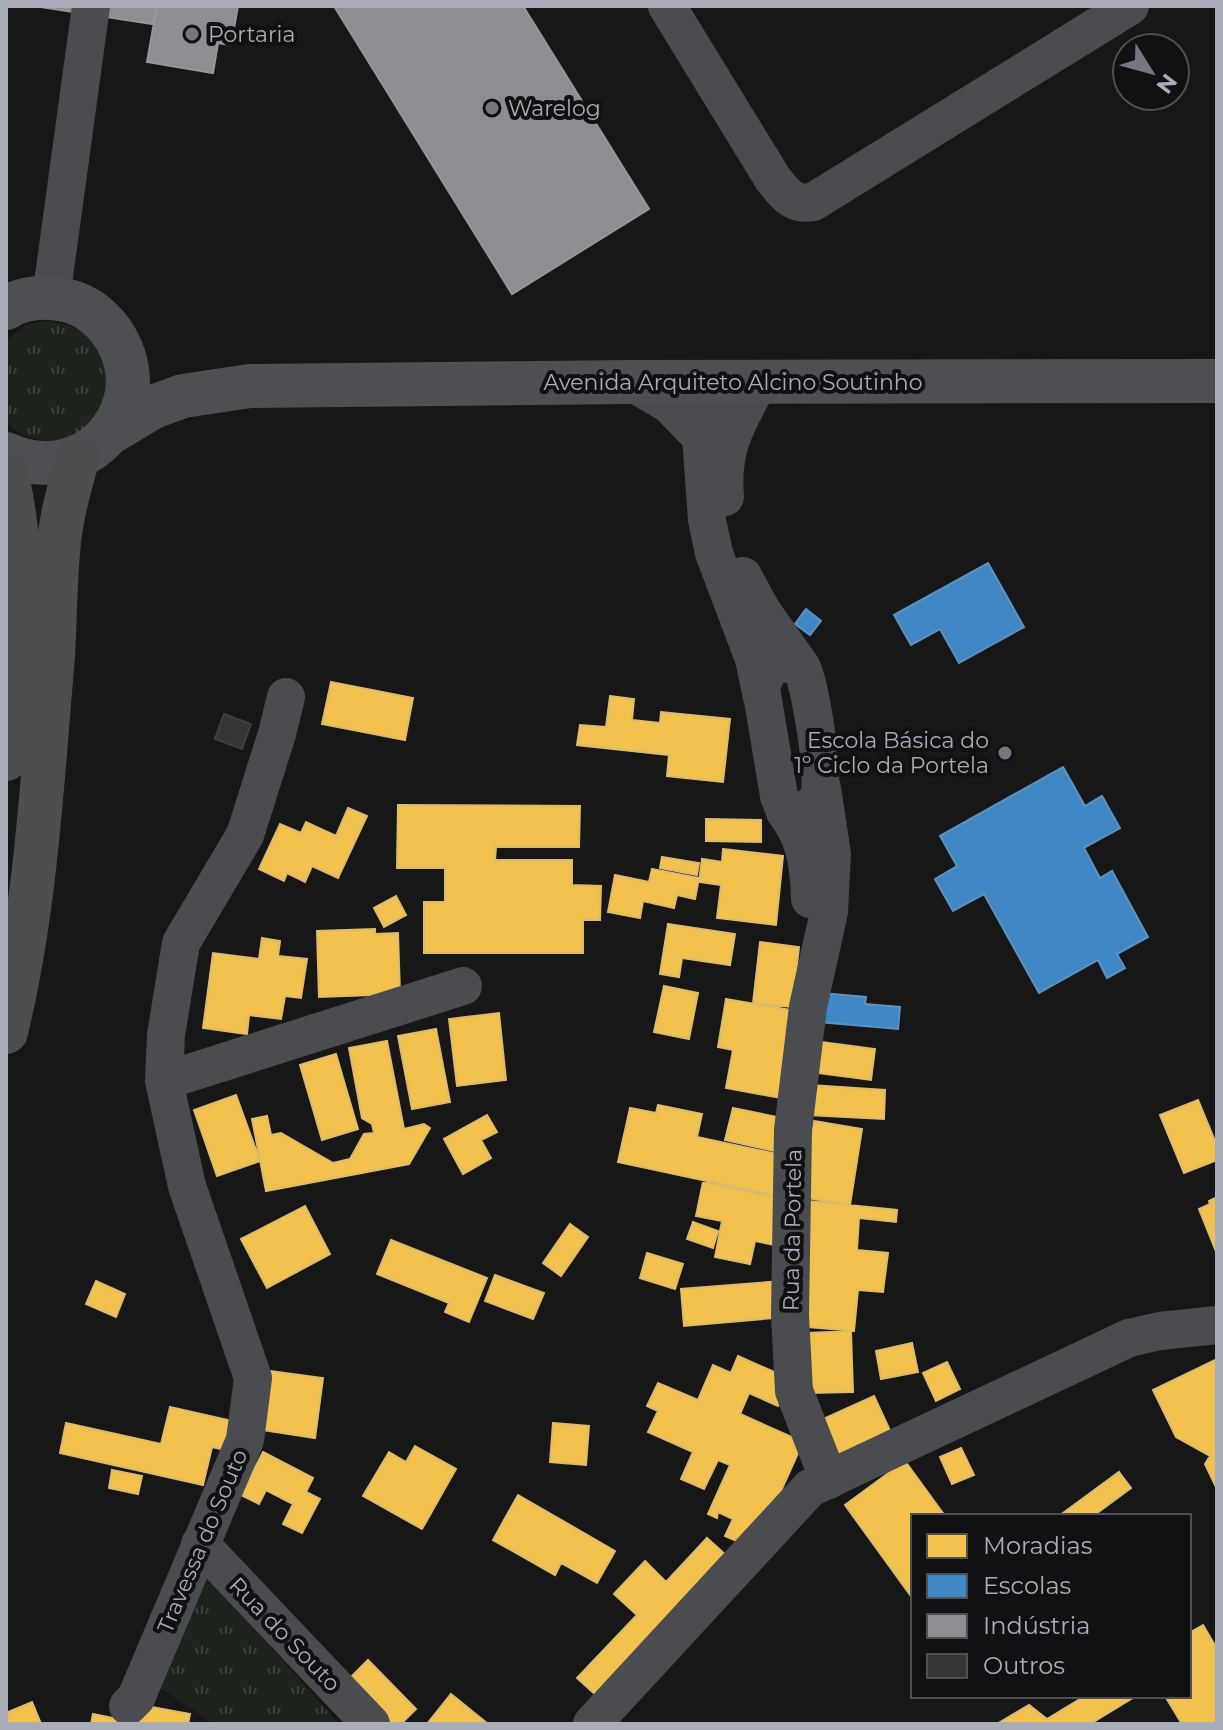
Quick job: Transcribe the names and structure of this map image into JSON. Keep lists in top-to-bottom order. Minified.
{"streets":{"main road":["Avenida Arquiteto Alcino Soutinho"],"street":["Rua da Portela","Travessa do Souto","Rua do Souto"]},"crossings":[["Avenida Arquiteto Alcino Soutinho","Rua da Portela"],["Travessa do Souto","Rua do Souto"]],"places":["Portaria","Warelog","Escola Básica do 1º Ciclo da Portela"],"legend":["Moradias","Escolas","Indústria","Outros"],"north":"bottom right"}
